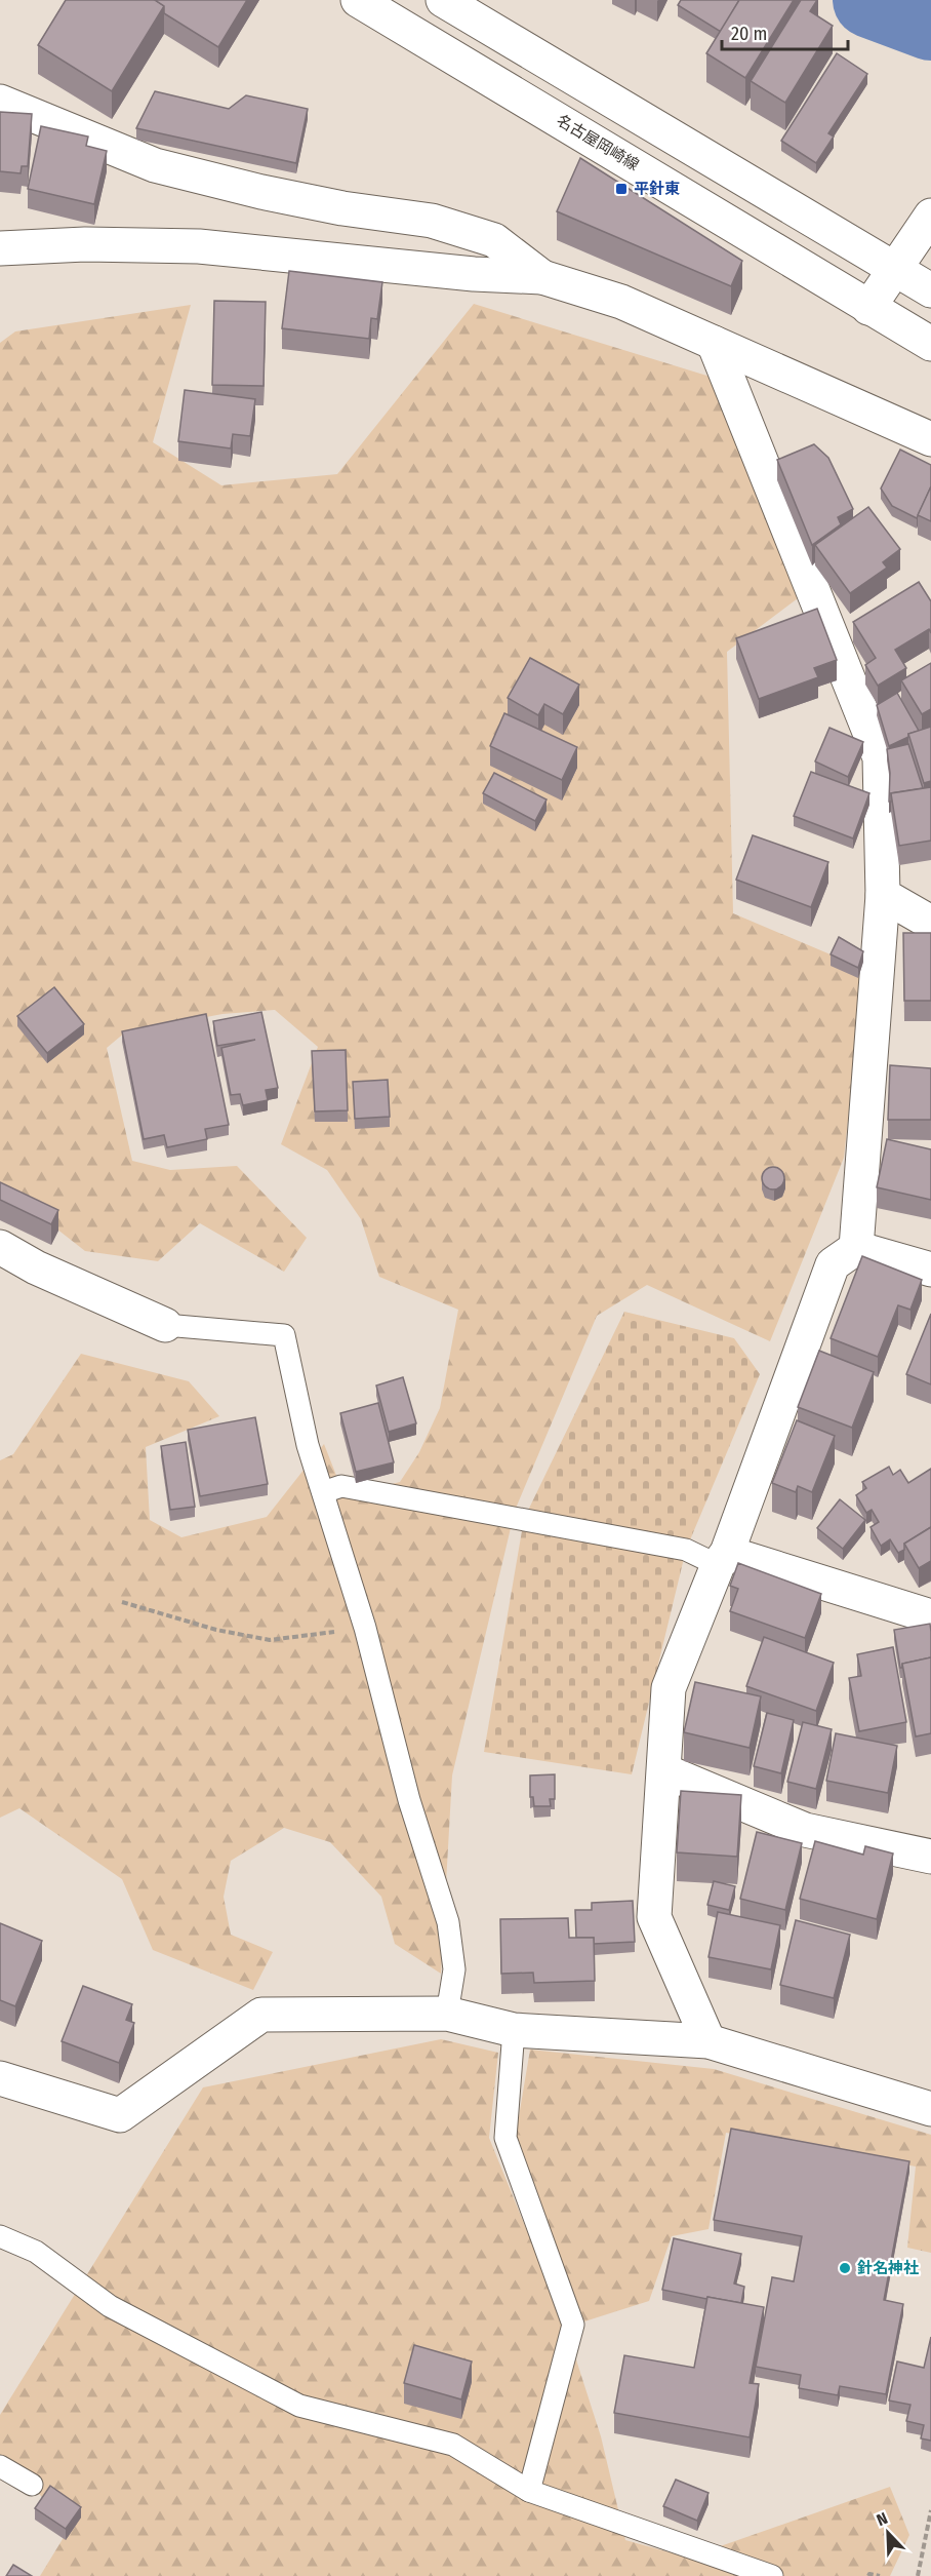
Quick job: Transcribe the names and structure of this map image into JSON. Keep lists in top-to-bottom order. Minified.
{"streets":{"street":["名古屋岡崎線"]},"places":{"transit":["平針東"],"other":["針名神社"]},"scale_bar":"20 m","north":"top left"}
